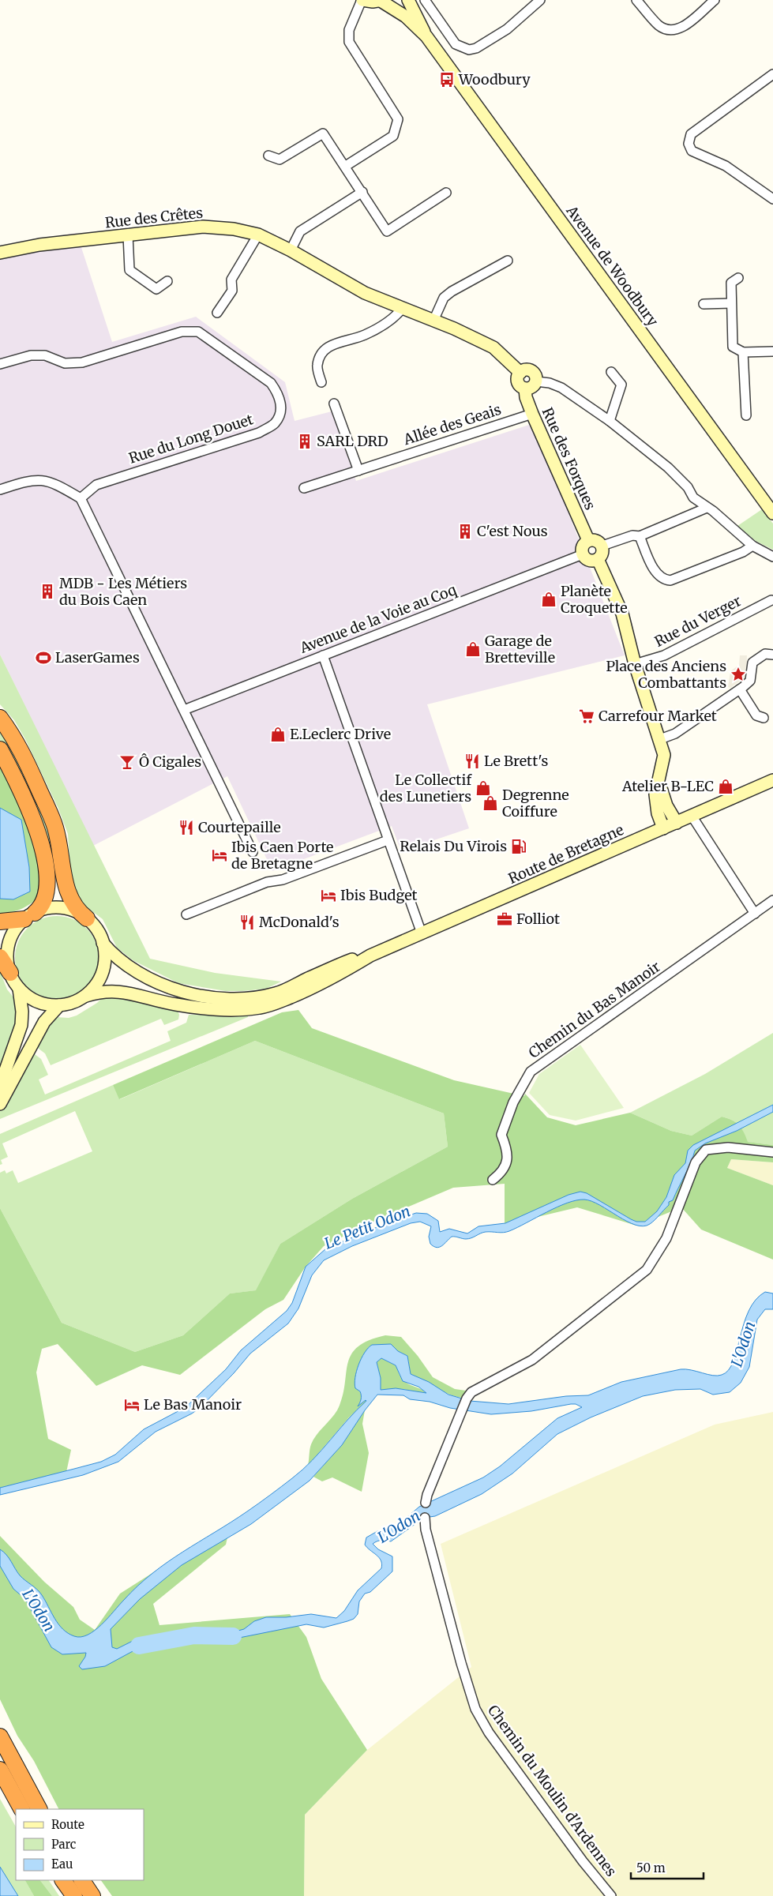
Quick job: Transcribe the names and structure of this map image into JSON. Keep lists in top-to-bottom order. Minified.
{"streets":{"street":["Rue des Crêtes","Avenue de Woodbury","Allée des Geais","Rue du Long Douet","Rue des Forques","Avenue de la Voie au Coq","Rue du Verger","Route de Bretagne","Chemin du Bas Manoir","Chemin du Moulin d'Ardennes"]},"crossings":[["Rue des Crêtes","Rue des Forques"],["Allée des Geais","Rue des Forques"],["Rue des Forques","Avenue de la Voie au Coq"]],"water":["Le Petit Odon","L'Odon"],"places":{"bus stop":["Woodbury"],"building":["SARL DRD","C'est Nous","MDB - Les Métiers du Bois Caen"],"shop":["Planète Croquette","Garage de Bretteville","E.Leclerc Drive","Atelier B-LEC","Le Collectif des Lunetiers","Degrenne Coiffure"],"sports":["LaserGames"],"place":["Place des Anciens Combattants"],"supermarket":["Carrefour Market"],"restaurant":["Le Brett's","Courtepaille","McDonald's"],"bar":["Ô Cigales"],"fuel station":["Relais Du Virois"],"hotel":["Ibis Caen Porte de Bretagne","Ibis Budget","Le Bas Manoir"],"office":["Folliot"]},"legend":["Route","Parc","Eau"],"scale_bar":"50 m"}
